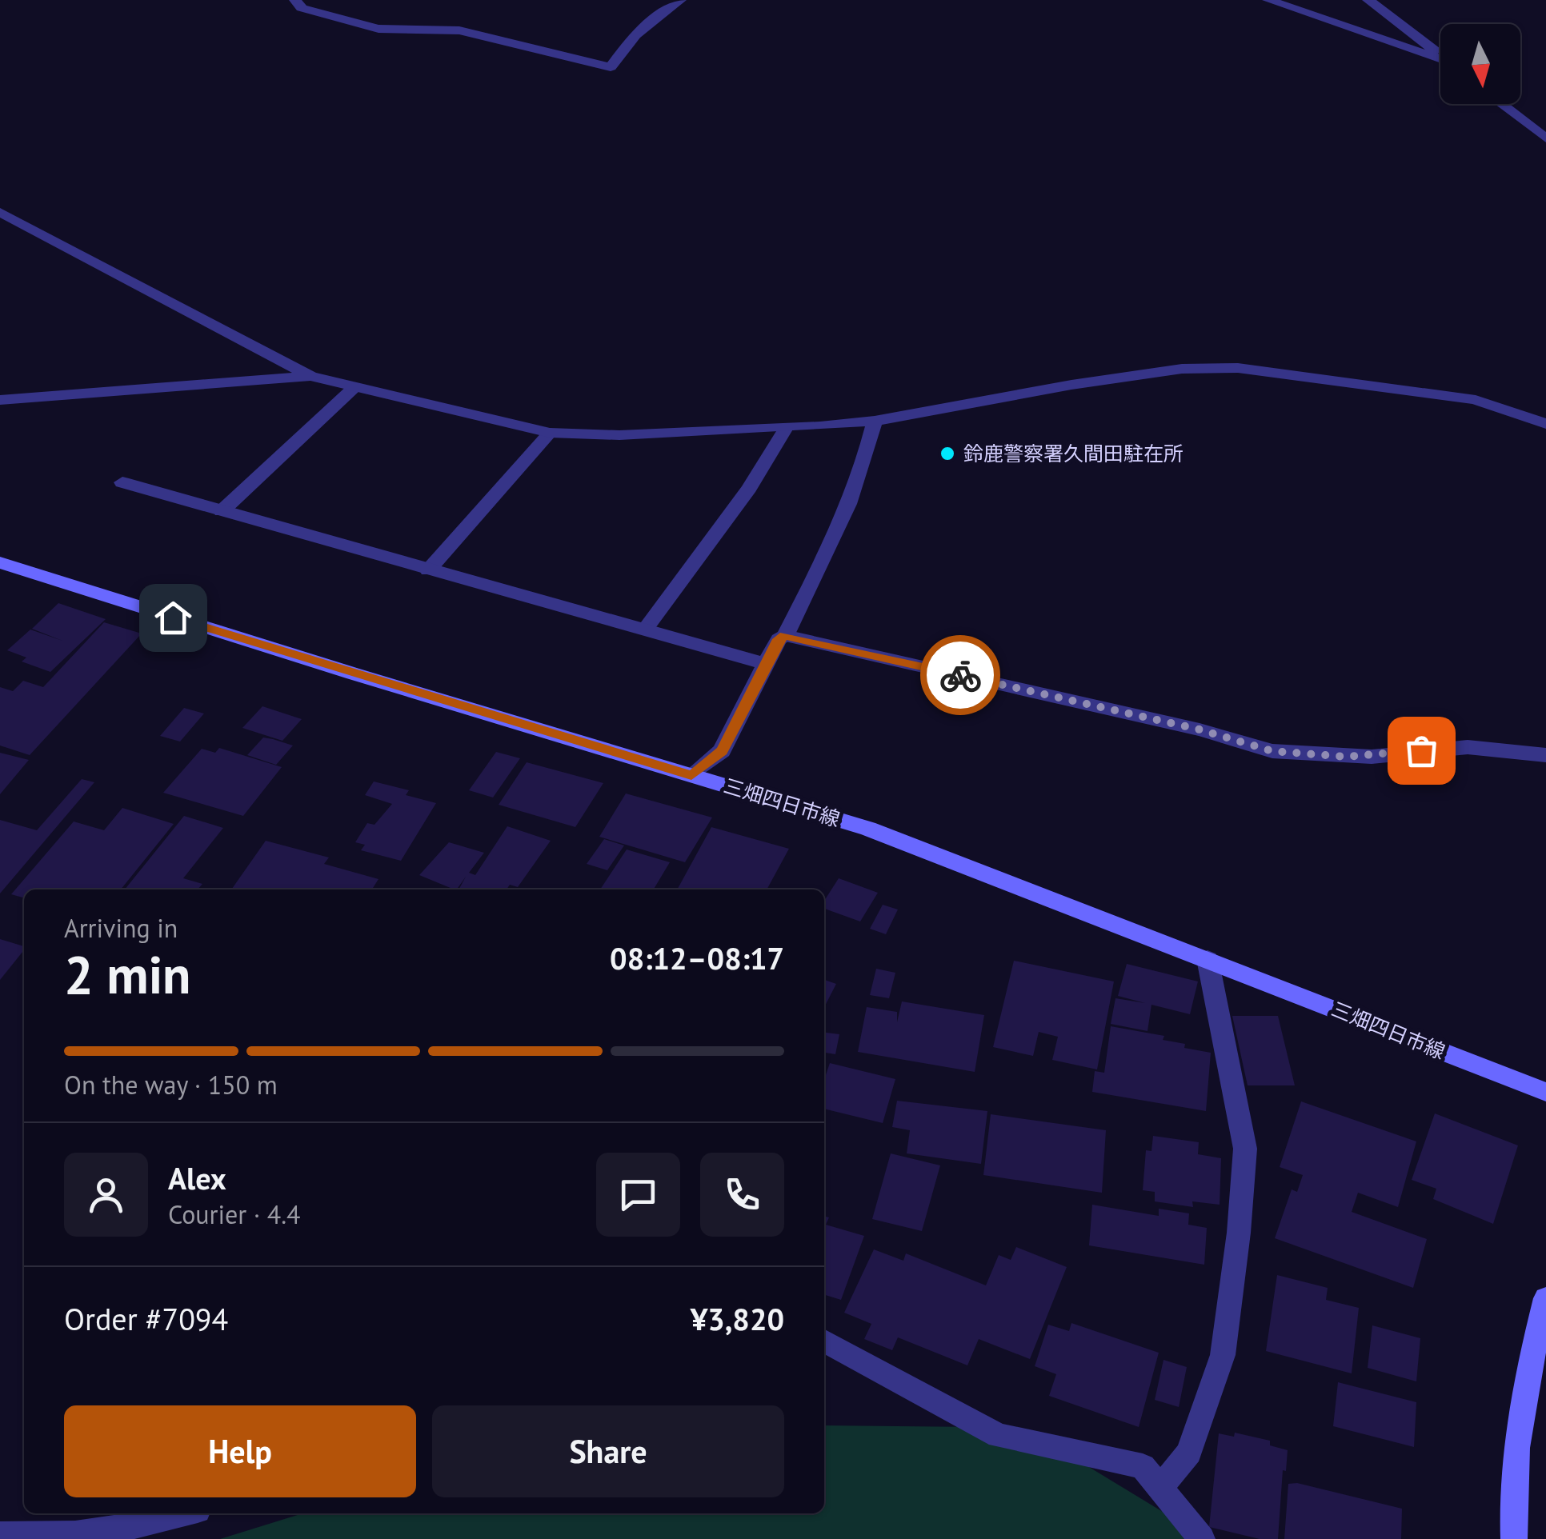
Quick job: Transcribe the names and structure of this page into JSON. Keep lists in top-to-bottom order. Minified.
{"streets":{"main road":["三畑四日市線"]},"places":["鈴鹿警察署久間田駐在所"],"north":"bottom","page":{"heading":["2 min","Arriving in","08:12–08:17"],"panel":["Alex","Courier · 4.4","Order #7094","¥3,820"],"bar":"On the way · 150 m","buttons":["Help","Share"]}}
